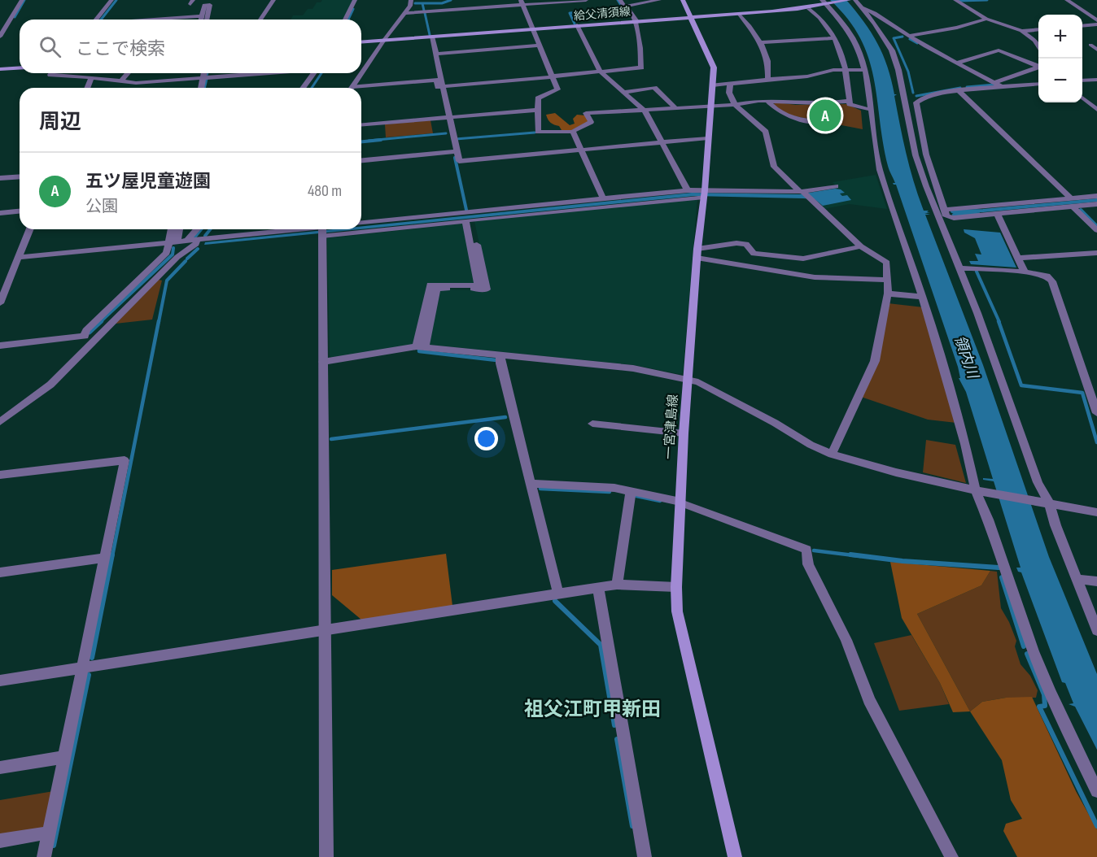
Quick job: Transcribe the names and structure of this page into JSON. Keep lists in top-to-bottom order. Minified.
{"streets":{"main road":["給父清須線","一宮津島線"]},"crossings":[["給父清須線","一宮津島線"]],"districts":["祖父江町甲新田"],"water":["領内川"],"page":{"map_buttons":["+","−"],"search":"ここで検索","heading":"周辺","pins":"A","list":[{"mark":"A","name":"五ツ屋児童遊園","note":"公園","value":"480 m"}]}}
